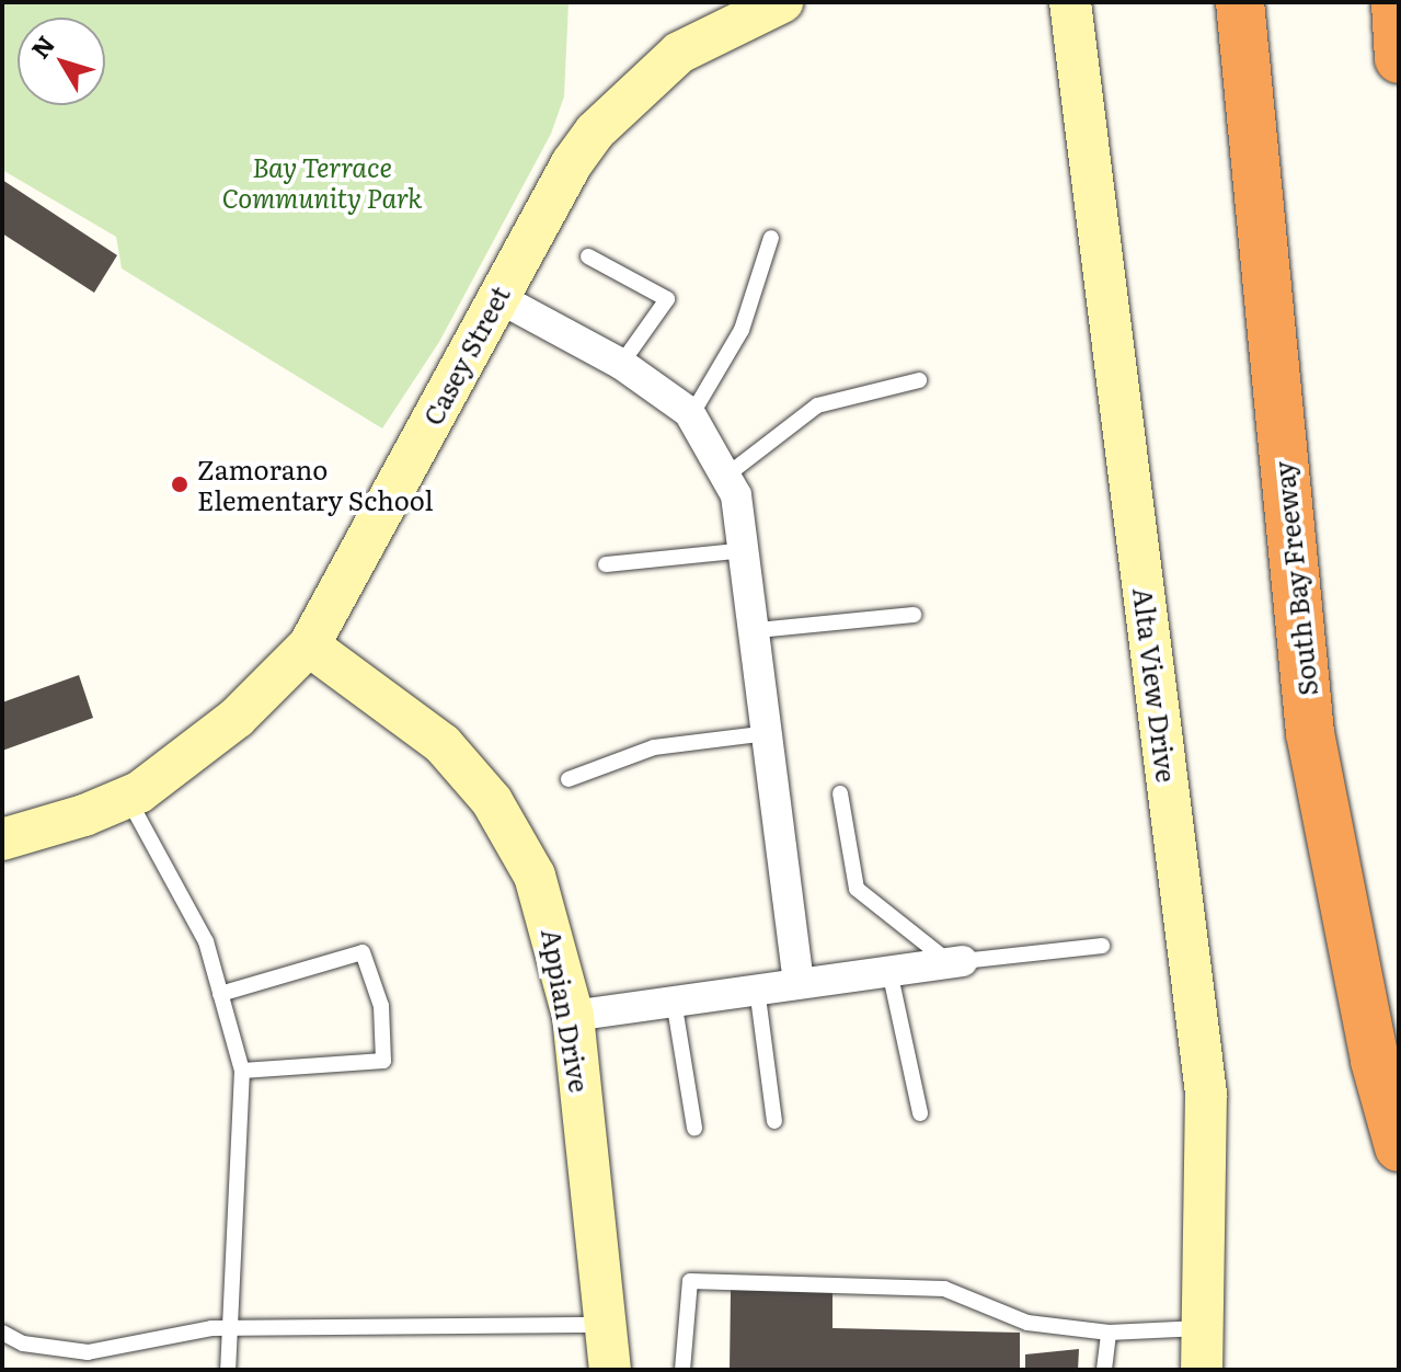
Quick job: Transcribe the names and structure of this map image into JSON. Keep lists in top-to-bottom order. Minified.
{"streets":{"highway":["South Bay Freeway"],"street":["Casey Street","Alta View Drive","Appian Drive"]},"crossings":[["Casey Street","Appian Drive"]],"parks":["Bay Terrace Community Park"],"places":["Zamorano Elementary School"],"north":"top left"}
